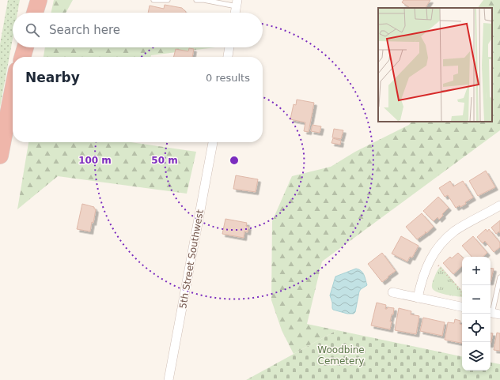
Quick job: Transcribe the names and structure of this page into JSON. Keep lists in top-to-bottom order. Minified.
{"streets":{"street":["5th Street Southwest"]},"parks":["Woodbine Cemetery"],"page":{"search":"Search here","heading":["Nearby","0 results"],"map_buttons":["+","−"]},"rings":["50 m","100 m"]}
